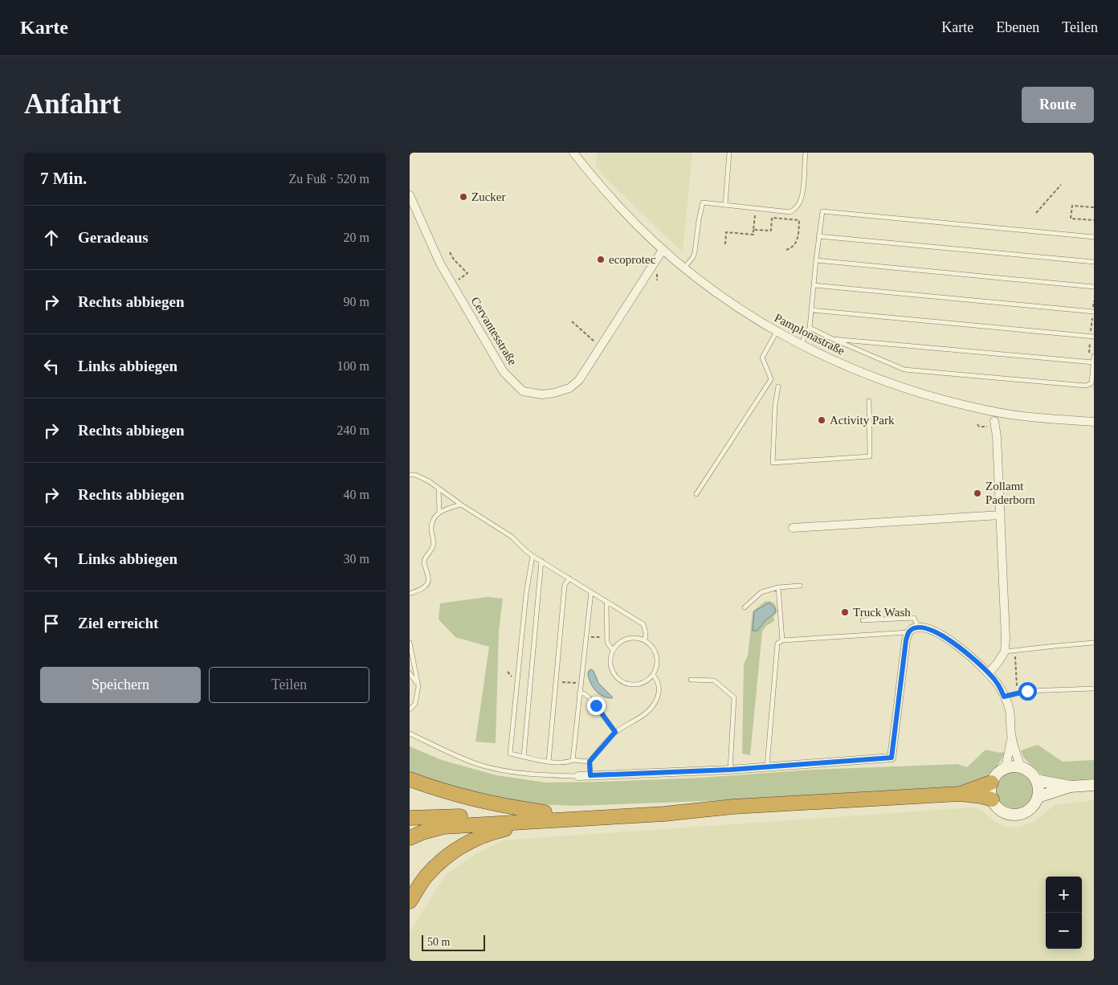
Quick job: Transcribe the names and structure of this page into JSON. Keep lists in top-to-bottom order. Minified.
{"streets":{"street":["Cervantesstraße","Pamplonastraße"]},"crossings":[["Cervantesstraße","Pamplonastraße"]],"places":["Zucker","ecoprotec","Activity Park","Zollamt Paderborn","Truck Wash"],"scale_bar":"50 m","page":{"header":"Karte","nav":["Karte","Ebenen","Teilen"],"buttons":["Route",["Speichern","Teilen"]],"title":"Anfahrt","heading":["7 Min.","Zu Fuß · 520 m"],"list":[["Geradeaus","20 m"],["Rechts abbiegen","90 m"],["Links abbiegen","100 m"],["Rechts abbiegen","240 m"],["Rechts abbiegen","40 m"],["Links abbiegen","30 m"],"Ziel erreicht"],"map_buttons":["+","−"],"scale":"50 m"}}
